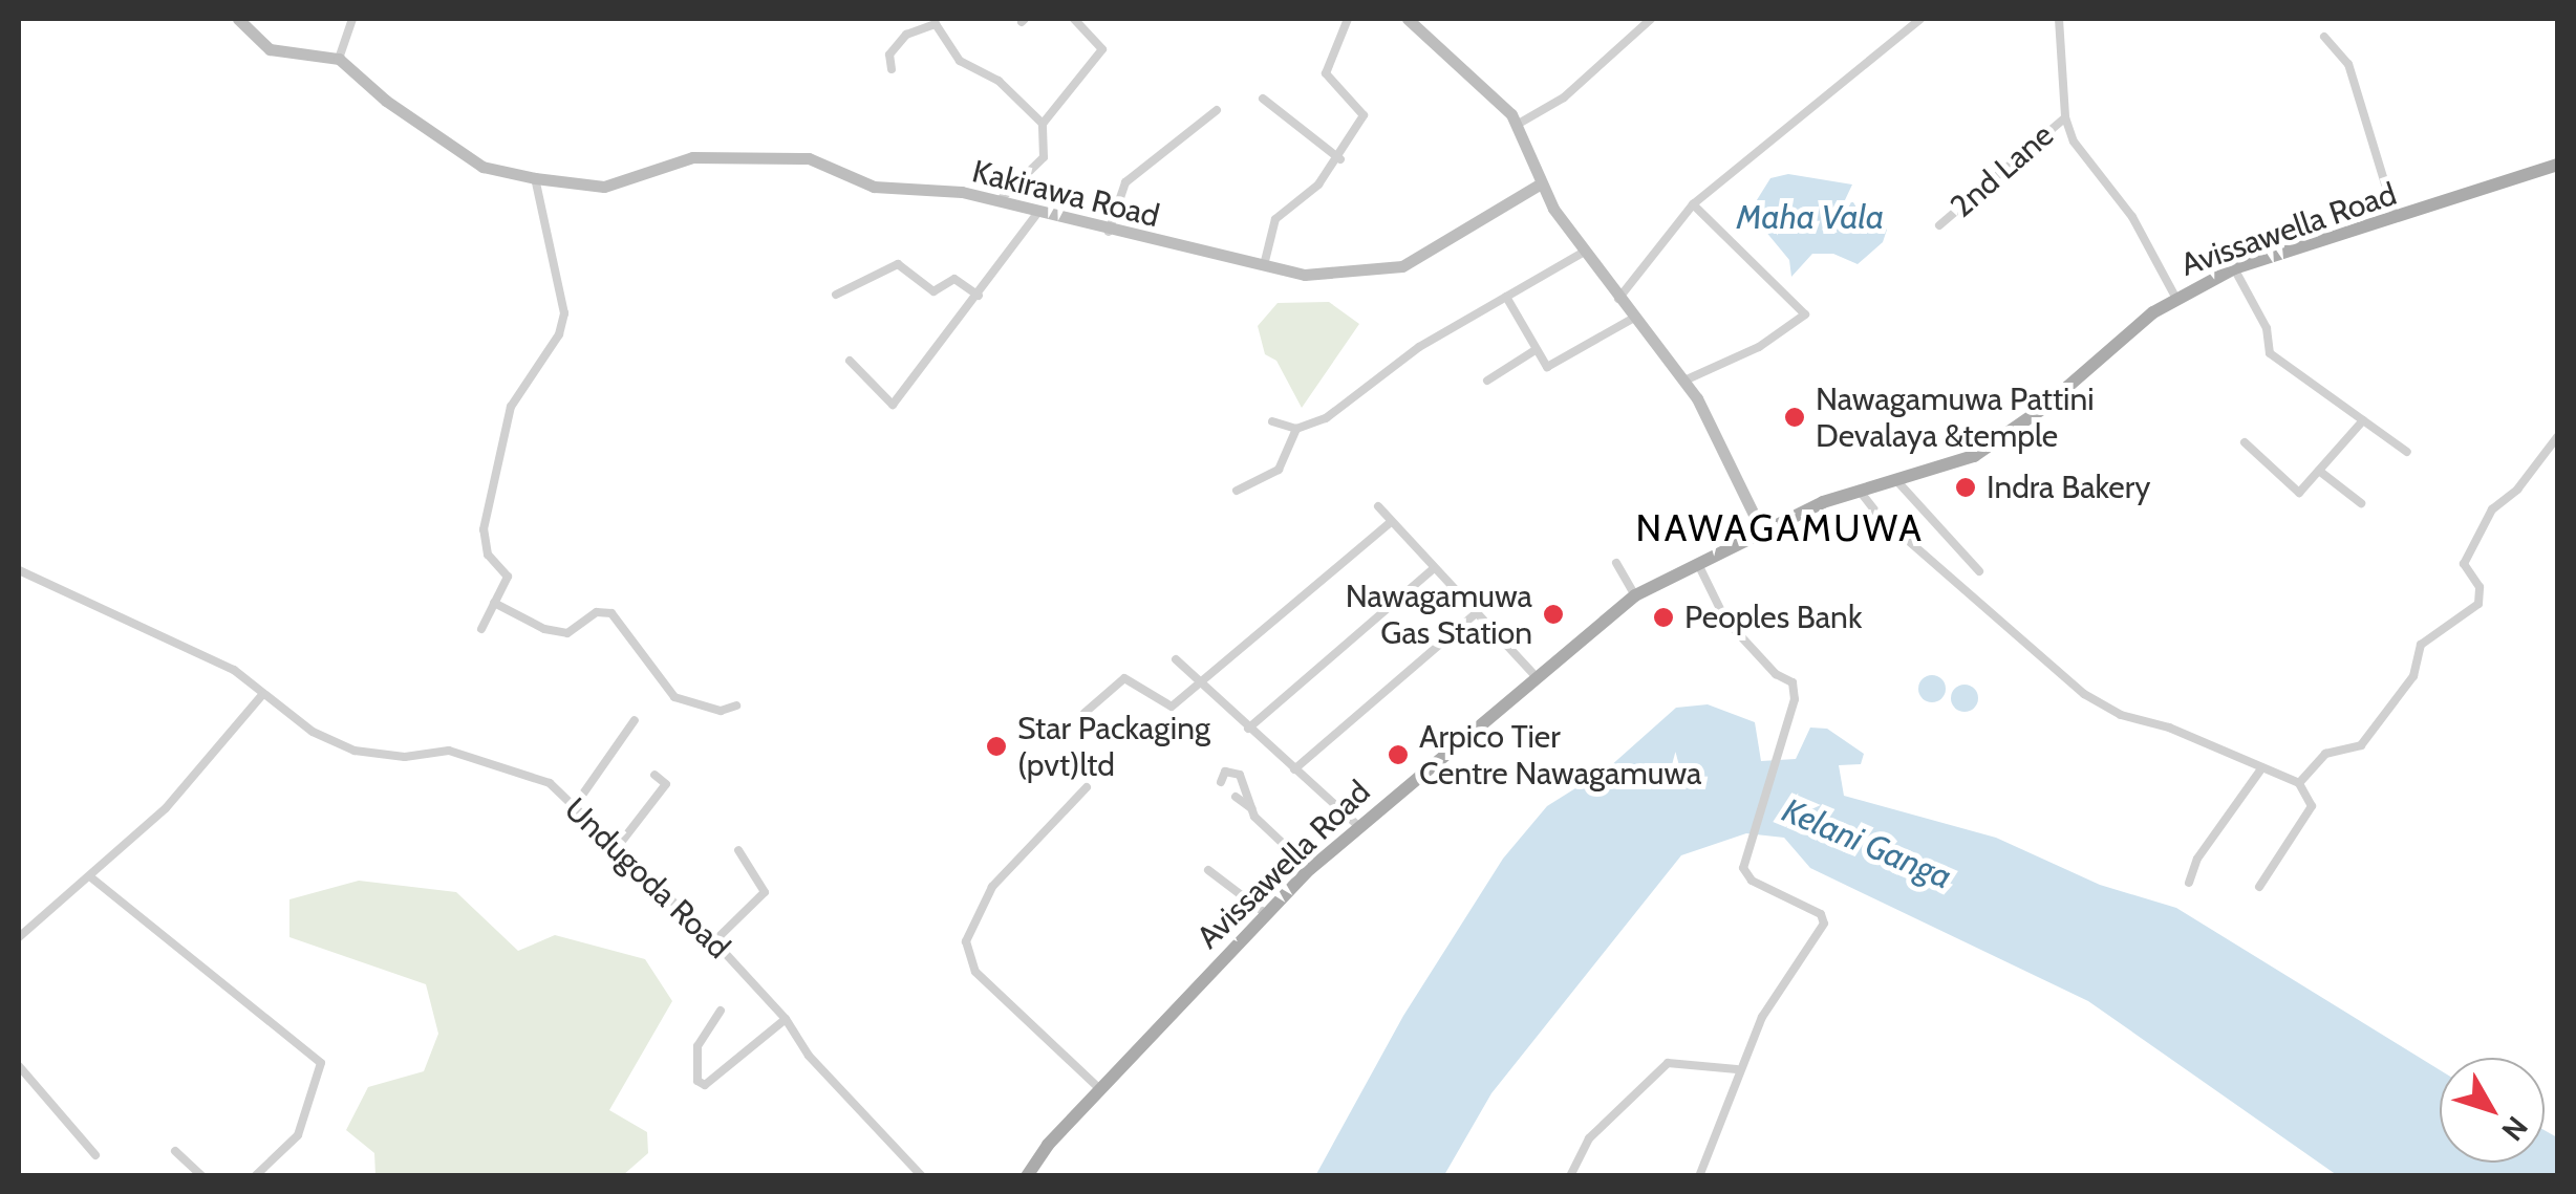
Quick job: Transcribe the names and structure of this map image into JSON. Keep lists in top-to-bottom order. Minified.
{"streets":{"main road":["Avissawella Road"],"street":["2nd Lane","Kakirawa Road","Undugoda Road"]},"districts":["NAWAGAMUWA"],"water":["Maha Vala","Kelani Ganga"],"places":["Nawagamuwa Pattini Devalaya &temple","Indra Bakery","Nawagamuwa Gas Station","Peoples Bank","Star Packaging (pvt)ltd","Arpico Tier Centre Nawagamuwa"],"north":"bottom right"}
